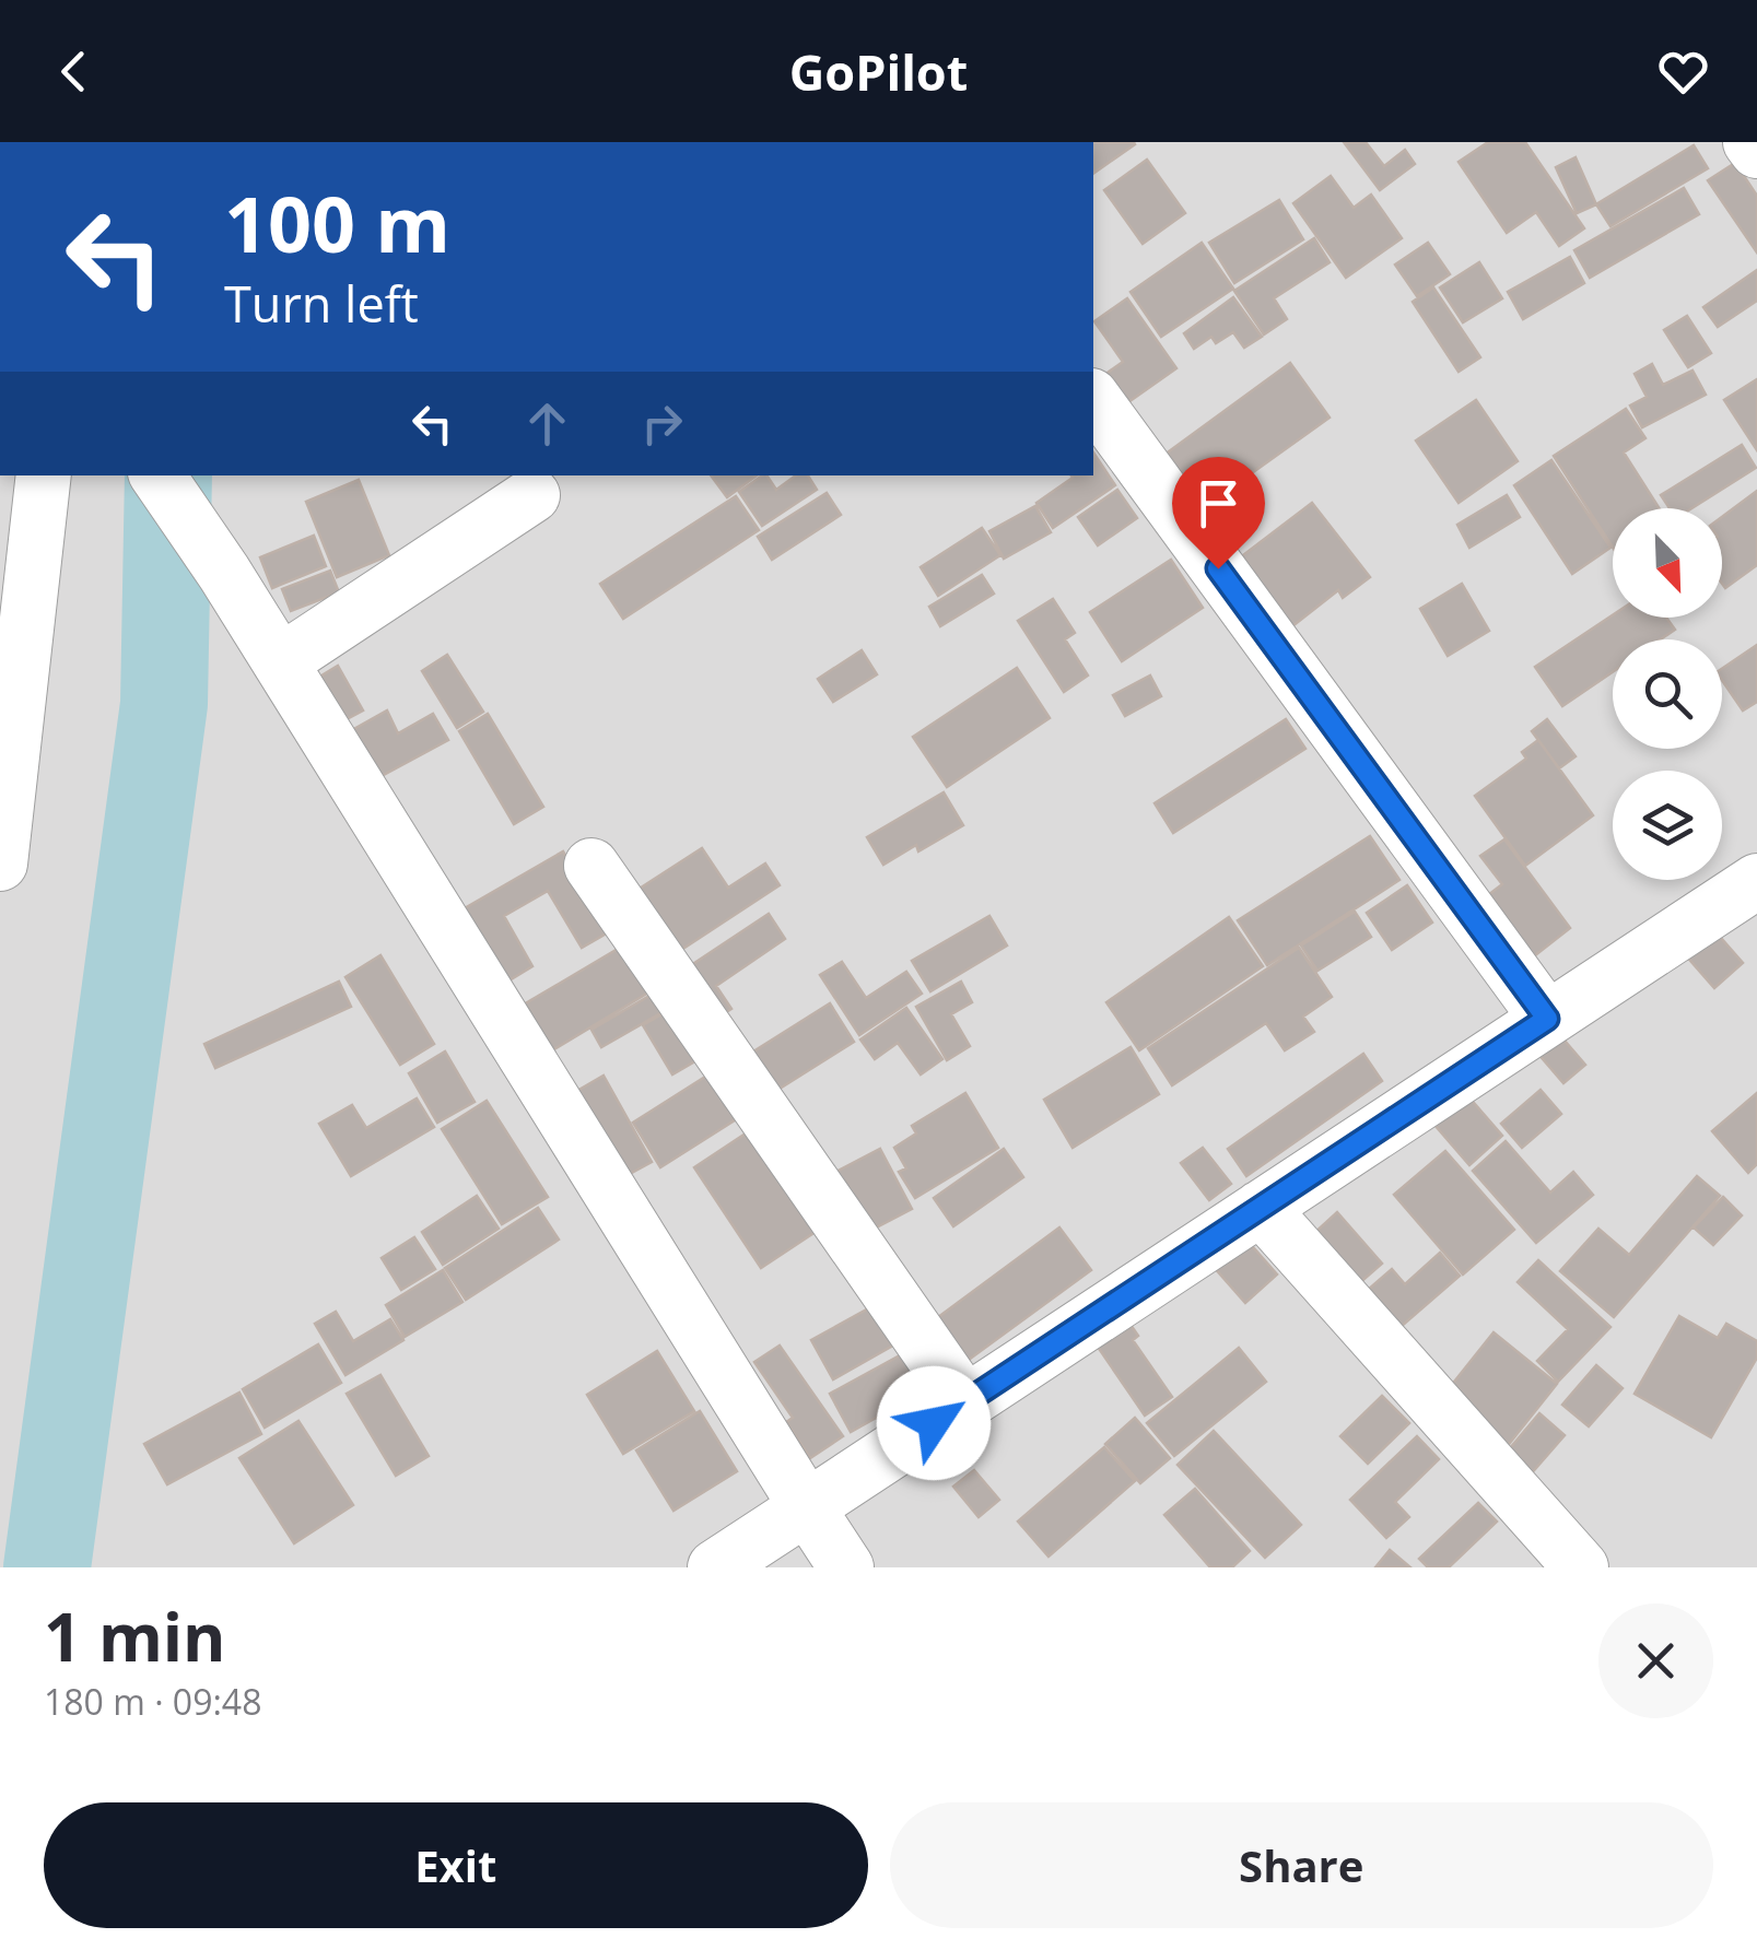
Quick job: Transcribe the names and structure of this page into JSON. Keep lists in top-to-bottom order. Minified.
{"north":"bottom right","page":{"header":"GoPilot","turn":["100 m","Turn left"],"heading":["1 min","180 m · 09:48"],"buttons":["Exit","Share"]}}
